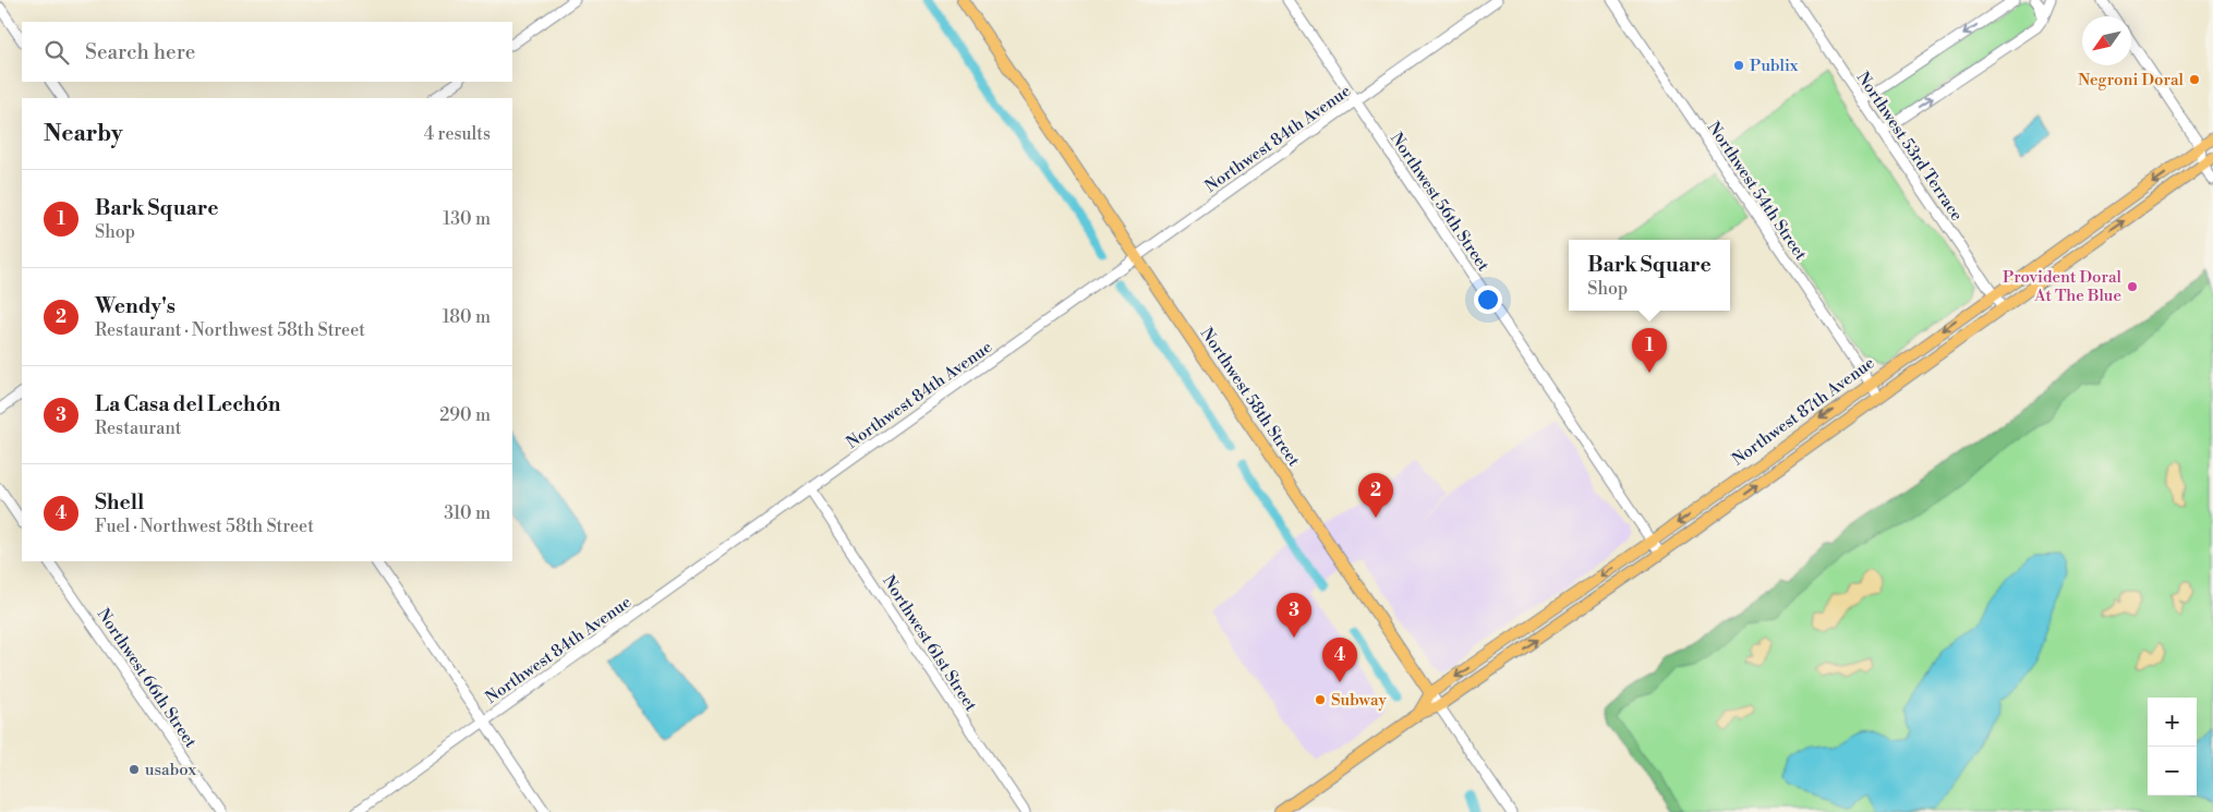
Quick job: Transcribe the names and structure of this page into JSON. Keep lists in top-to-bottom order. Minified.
{"streets":{"main road":["Northwest 58th Street","Northwest 87th Avenue"],"street":["Northwest 84th Avenue","Northwest 53rd Terrace","Northwest 54th Street","Northwest 56th Street","Northwest 61st Street","Northwest 66th Street"]},"crossings":[["Northwest 84th Avenue","Northwest 56th Street"],["Northwest 84th Avenue","Northwest 58th Street"],["Northwest 84th Avenue","Northwest 61st Street"],["Northwest 53rd Terrace","Northwest 87th Avenue"],["Northwest 54th Street","Northwest 87th Avenue"],["Northwest 56th Street","Northwest 87th Avenue"],["Northwest 58th Street","Northwest 87th Avenue"]],"places":["Publix","Negroni Doral","Provident Doral At The Blue","Subway","usabox"],"north":"bottom left","page":{"search":"Search here","heading":["Nearby","4 results"],"list":[{"mark":"1","name":"Bark Square","note":"Shop","value":"130 m"},{"mark":"2","name":"Wendy's","note":"Restaurant · Northwest 58th Street","value":"180 m"},{"mark":"3","name":"La Casa del Lechón","note":"Restaurant","value":"290 m"},{"mark":"4","name":"Shell","note":"Fuel · Northwest 58th Street","value":"310 m"}],"popup":["Bark Square","Shop"],"pins":["1","2","3","4"],"map_buttons":["+","−"]}}
